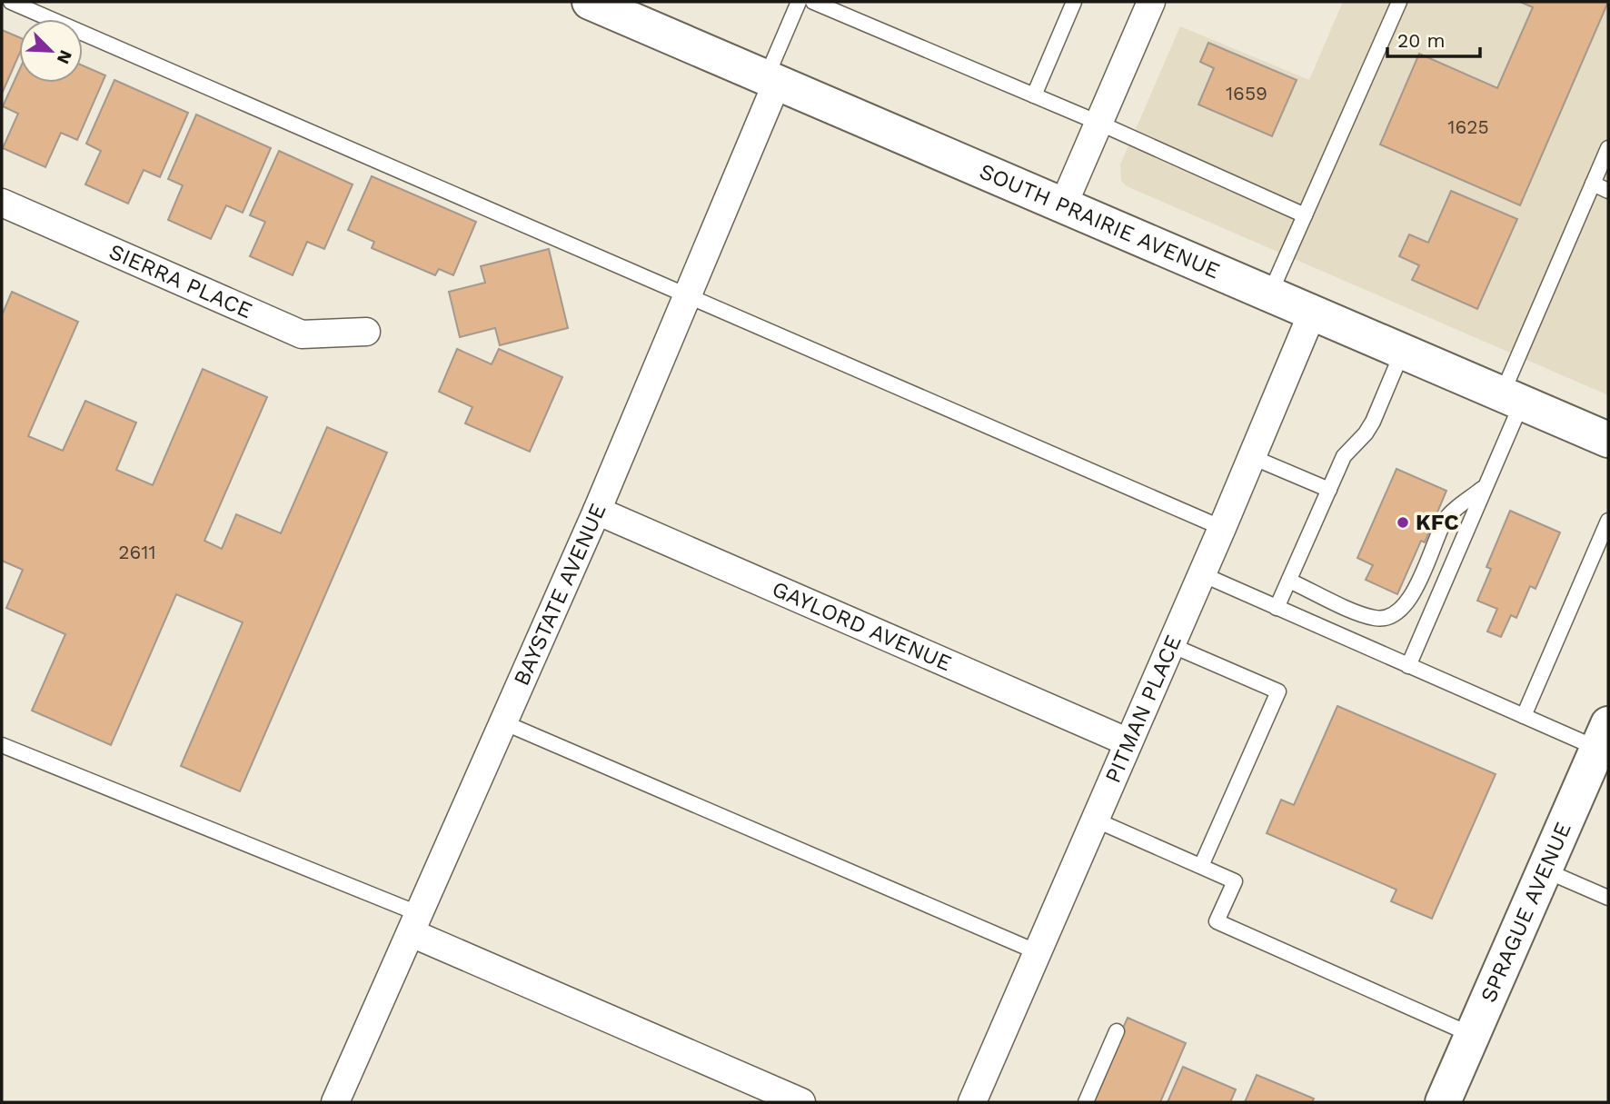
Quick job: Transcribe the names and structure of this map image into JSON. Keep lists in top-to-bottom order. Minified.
{"streets":{"main road":["SOUTH PRAIRIE AVENUE","SPRAGUE AVENUE"],"street":["SIERRA PLACE","BAYSTATE AVENUE","GAYLORD AVENUE","PITMAN PLACE"]},"crossings":[["SOUTH PRAIRIE AVENUE","BAYSTATE AVENUE"],["SOUTH PRAIRIE AVENUE","PITMAN PLACE"],["BAYSTATE AVENUE","GAYLORD AVENUE"],["GAYLORD AVENUE","PITMAN PLACE"]],"places":["KFC"],"house_numbers":["1659","1625","2611"],"scale_bar":"20 m","north":"bottom right"}
